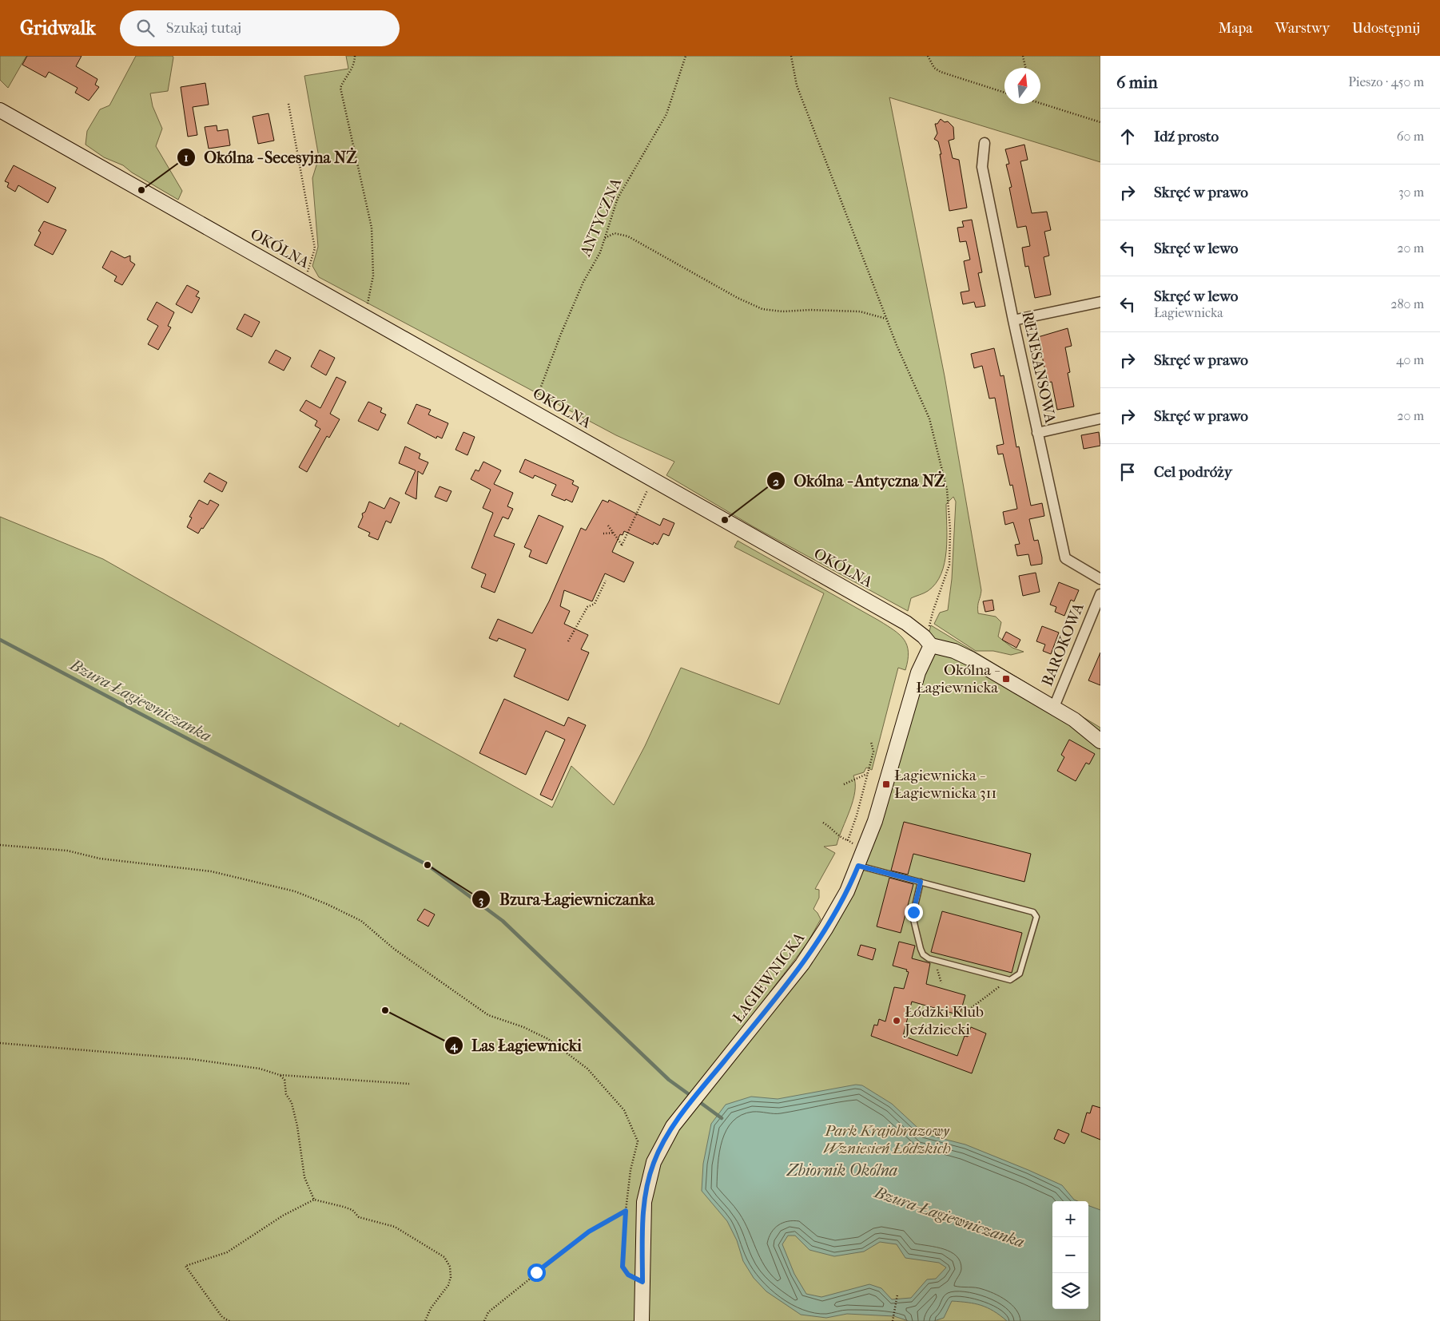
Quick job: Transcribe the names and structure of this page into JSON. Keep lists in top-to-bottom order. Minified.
{"streets":{"street":["OKÓLNA","RENESANSOWA","BAROKOWA","ŁAGIEWNICKA"],"path":["ANTYCZNA"]},"crossings":[["ANTYCZNA","OKÓLNA"],["OKÓLNA","ŁAGIEWNICKA"]],"water":["Bzura-Łagiewniczanka","Zbiornik Okólna"],"parks":["Park Krajobrazowy Wzniesień Łódzkich"],"places":{"other":["Okólna - Secesyjna NŻ","Okólna - Antyczna NŻ","Bzura-Łagiewniczanka","Las Łagiewnicki","Łódzki Klub Jeździecki"],"transit":["Okólna - Łagiewnicka","Łagiewnicka - Łagiewnicka 311"]},"north":"top","page":{"header":"Gridwalk","search":"Szukaj tutaj","nav":["Mapa","Warstwy","Udostępnij"],"heading":["6 min","Pieszo · 450 m"],"list":[["Idź prosto","60 m"],["Skręć w prawo","30 m"],["Skręć w lewo","20 m"],["Skręć w lewo","Łagiewnicka","280 m"],["Skręć w prawo","40 m"],["Skręć w prawo","20 m"],"Cel podróży"],"map_buttons":["+","−"]}}
